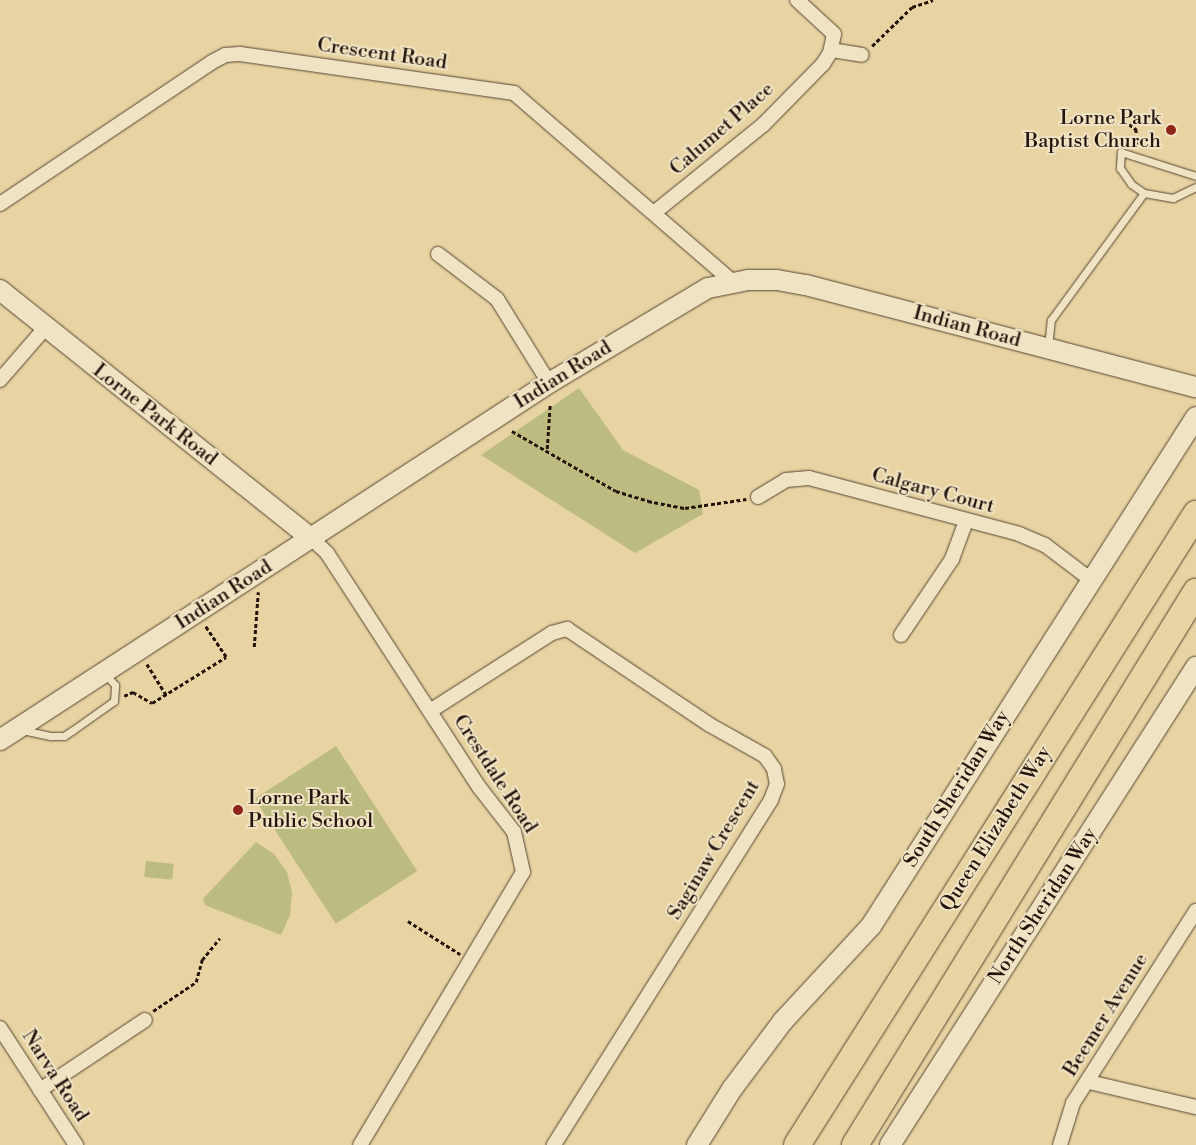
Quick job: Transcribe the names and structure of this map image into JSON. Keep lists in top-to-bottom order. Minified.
{"streets":{"highway":["Queen Elizabeth Way"],"street":["Crescent Road","Calumet Place","Indian Road","Lorne Park Road","Calgary Court","Crestdale Road","South Sheridan Way","Saginaw Crescent","North Sheridan Way","Beemer Avenue","Narva Road"]},"crossings":[["Crescent Road","Calumet Place"],["Crescent Road","Indian Road"],["Indian Road","Lorne Park Road"],["Indian Road","Crestdale Road"],["Lorne Park Road","Crestdale Road"],["Calgary Court","South Sheridan Way"],["Crestdale Road","Saginaw Crescent"]],"places":["Lorne Park Baptist Church","Lorne Park Public School"]}
